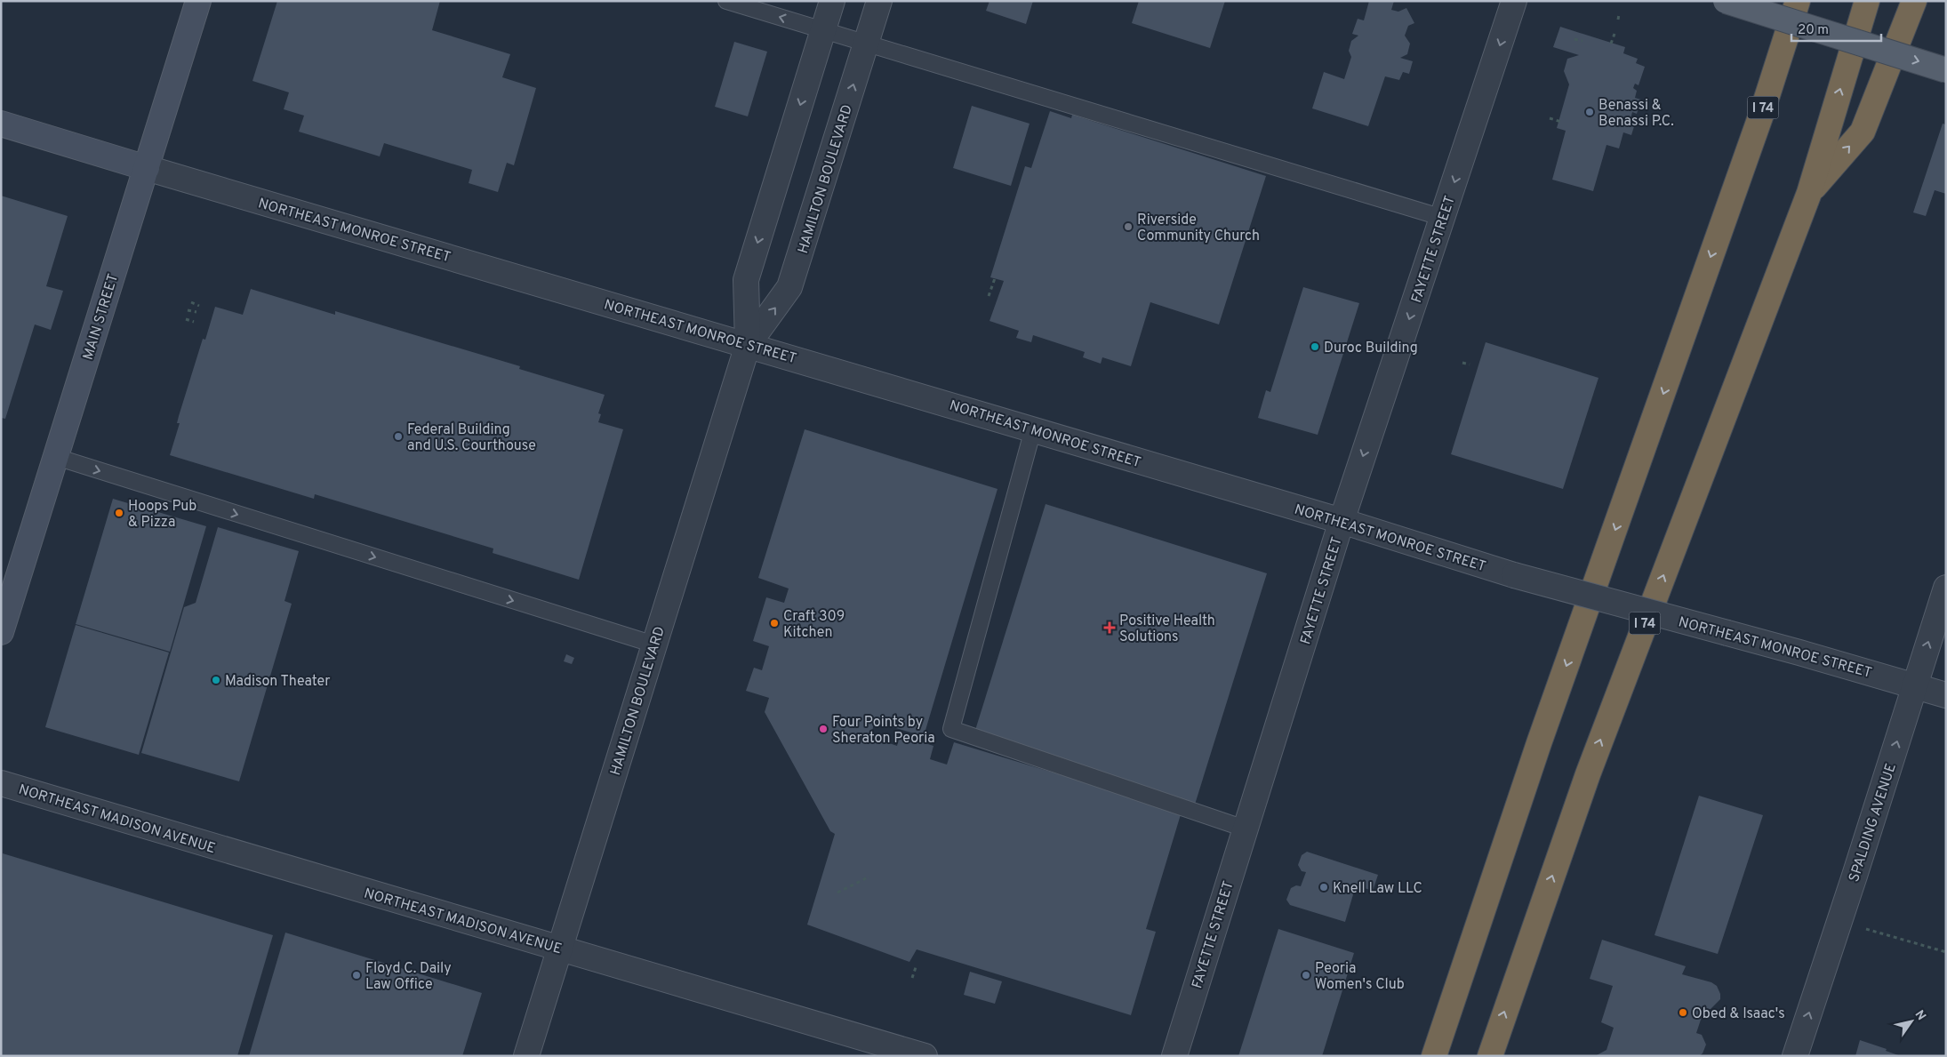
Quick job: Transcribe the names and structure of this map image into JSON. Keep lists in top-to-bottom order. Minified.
{"streets":{"highway":["I 74"],"main road":["MAIN STREET"],"street":["HAMILTON BOULEVARD","NORTHEAST MONROE STREET","FAYETTE STREET","NORTHEAST MADISON AVENUE","SPALDING AVENUE"]},"crossings":[["HAMILTON BOULEVARD","NORTHEAST MONROE STREET"],["HAMILTON BOULEVARD","NORTHEAST MADISON AVENUE"],["NORTHEAST MONROE STREET","FAYETTE STREET"],["NORTHEAST MONROE STREET","MAIN STREET"],["NORTHEAST MONROE STREET","SPALDING AVENUE"]],"one_way":["FAYETTE STREET","SPALDING AVENUE"],"places":{"other":["Benassi & Benassi P.C.","Riverside Community Church","Duroc Building","Federal Building and U.S. Courthouse","Hoops Pub & Pizza","Craft 309 Kitchen","Madison Theater","Four Points by Sheraton Peoria","Knell Law LLC","Floyd C. Daily Law Office","Peoria Women's Club","Obed & Isaac's"],"health":["Positive Health Solutions"]},"scale_bar":"20 m","north":"top right"}
